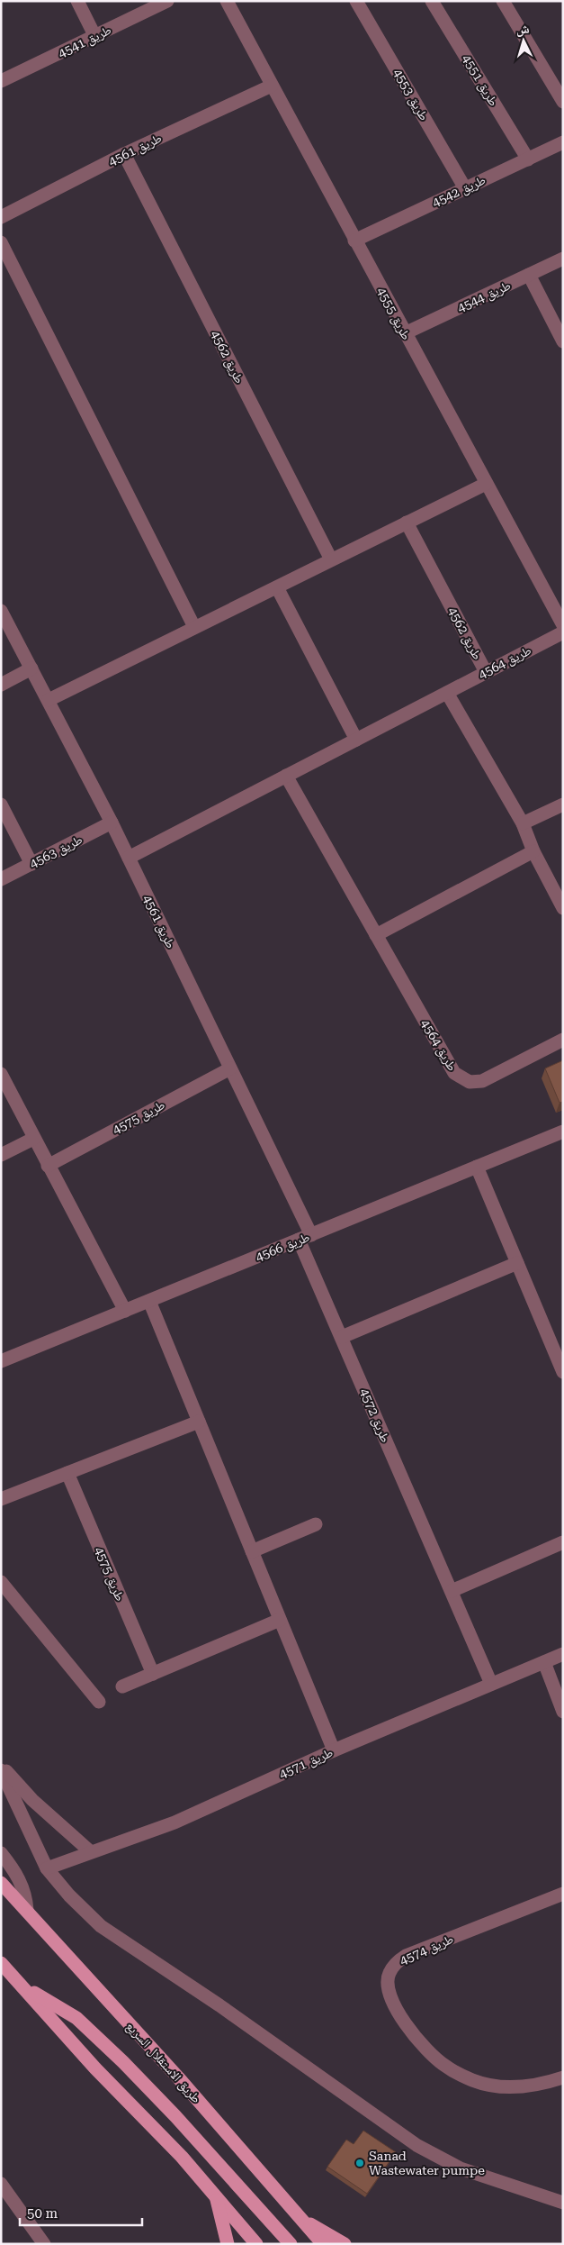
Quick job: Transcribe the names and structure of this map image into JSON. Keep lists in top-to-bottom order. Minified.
{"streets":{"main road":["طريق الاستقلال السريع"],"street":["طريق 4541","طريق 4551","طريق 4553","طريق 4561","طريق 4542","طريق 4544","طريق 4555","طريق 4562","طريق 4564","طريق 4563","طريق 4575","طريق 4566","طريق 4572","طريق 4571","طريق 4574"]},"crossings":[["طريق 4551","طريق 4542"],["طريق 4553","طريق 4542"],["طريق 4561","طريق 4555"],["طريق 4561","طريق 4562"],["طريق 4561","طريق 4564"],["طريق 4561","طريق 4563"],["طريق 4561","طريق 4575"],["طريق 4561","طريق 4566"],["طريق 4561","طريق 4572"],["طريق 4542","طريق 4555"],["طريق 4544","طريق 4555"],["طريق 4562","طريق 4564"],["طريق 4566","طريق 4572"],["طريق 4572","طريق 4571"]],"places":["Sanad Wastewater pumpe"],"scale_bar":"50 m","north":"top"}
